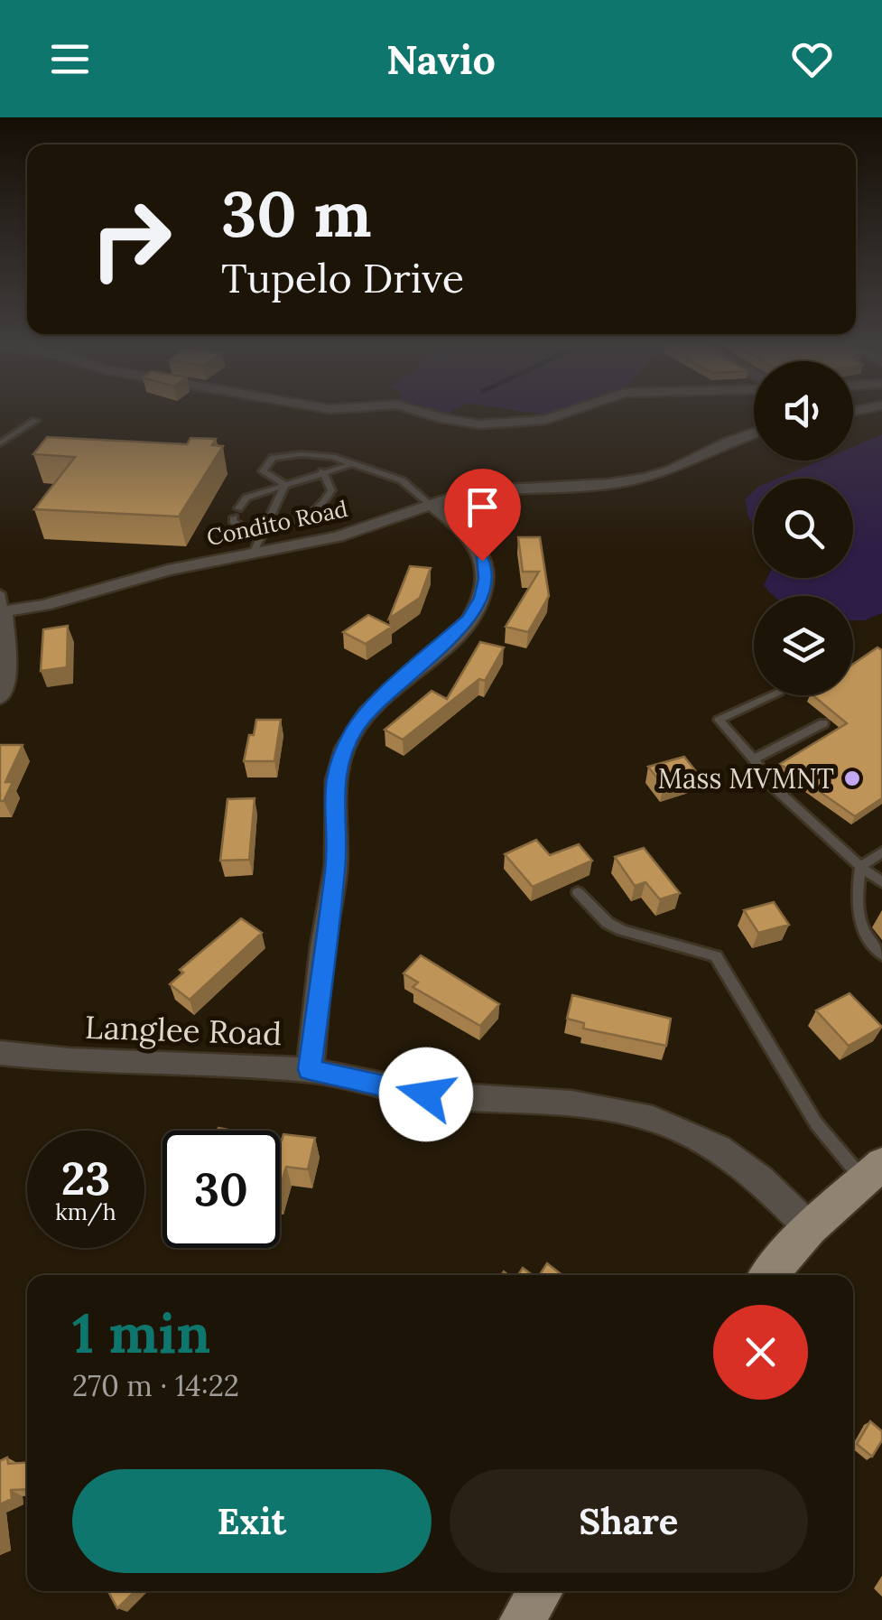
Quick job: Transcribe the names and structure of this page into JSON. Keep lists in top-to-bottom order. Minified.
{"streets":{"street":["Condito Road","Langlee Road"]},"places":["Mass MVMNT"],"page":{"header":"Navio","turn":["30 m","Tupelo Drive"],"speed":"23 km/h","limit":"30","heading":["1 min","270 m · 14:22"],"buttons":["Exit","Share"]}}
